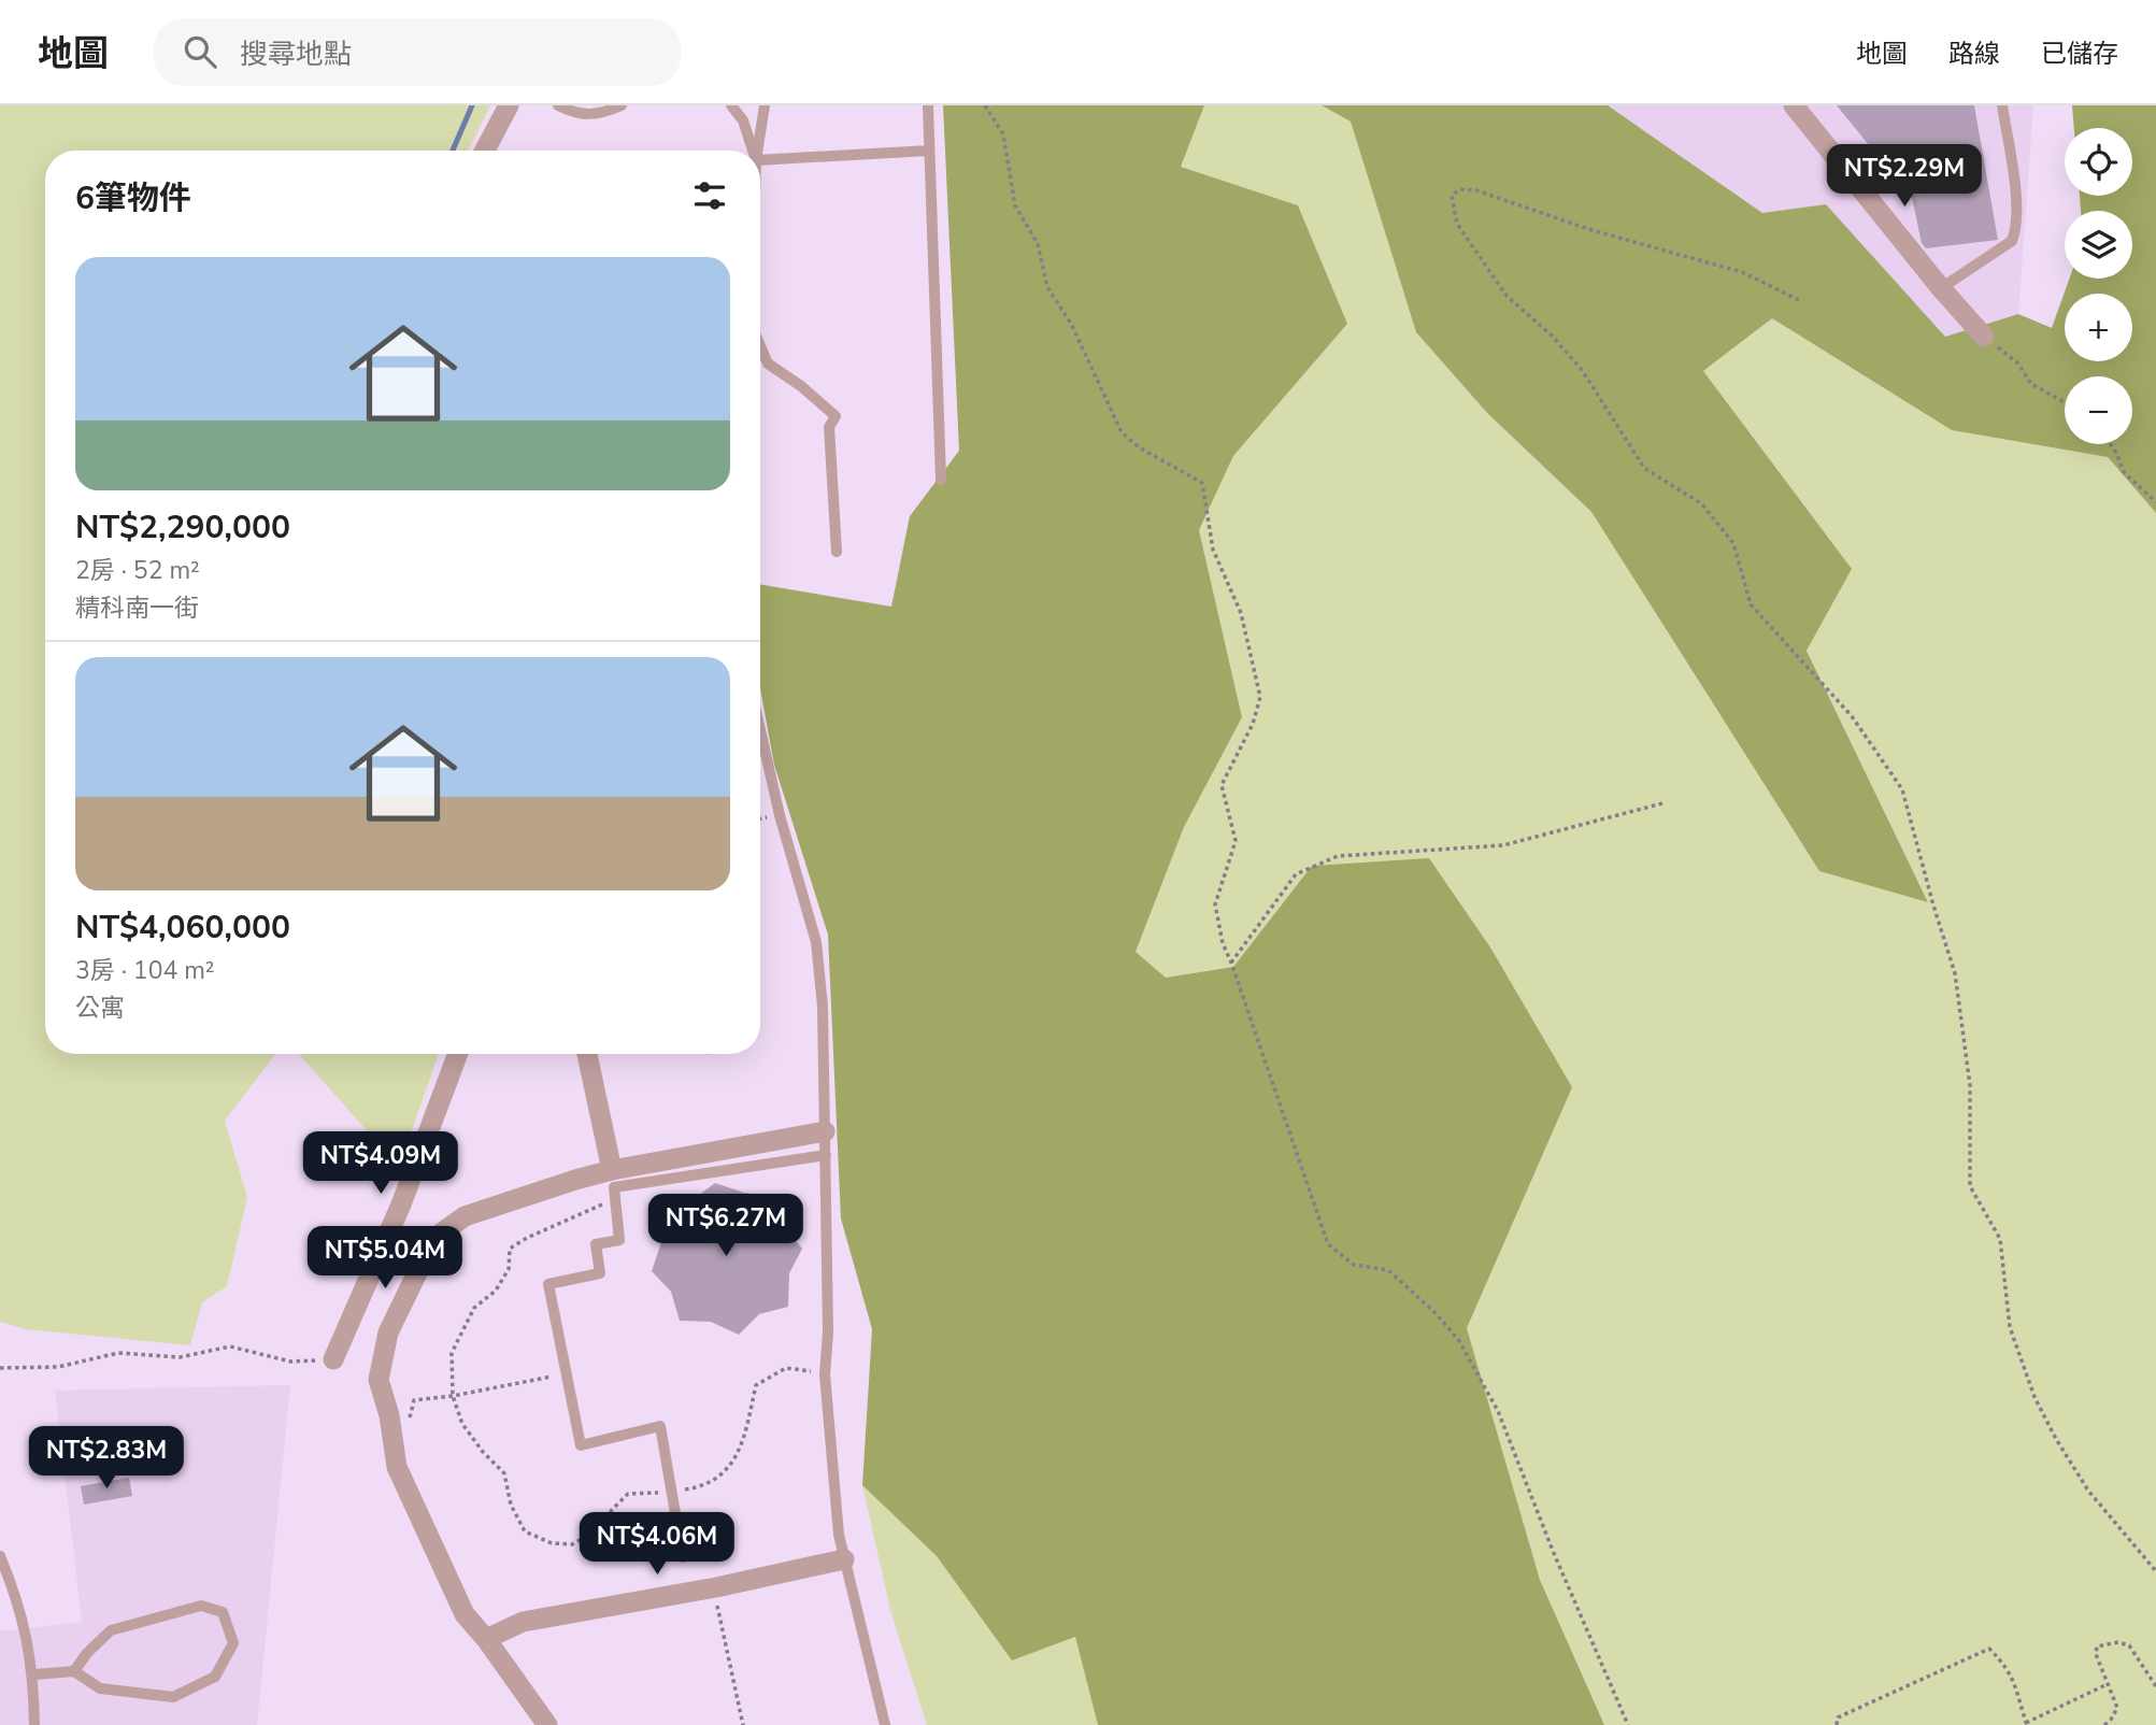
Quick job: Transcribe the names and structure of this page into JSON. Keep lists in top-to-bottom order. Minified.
{"page":{"header":"地圖","search":"搜尋地點","nav":["地圖","路線","已儲存"],"map_buttons":["+","−"],"price":["NT$2.29M","NT$4.09M","NT$6.27M","NT$5.04M","NT$2.83M","NT$4.06M"],"heading":"6筆物件","list":[{"name":"NT$2,290,000","note":"2房 · 52 m² · 精科南一街"},{"name":"NT$4,060,000","note":"3房 · 104 m² · 公寓"}]}}
